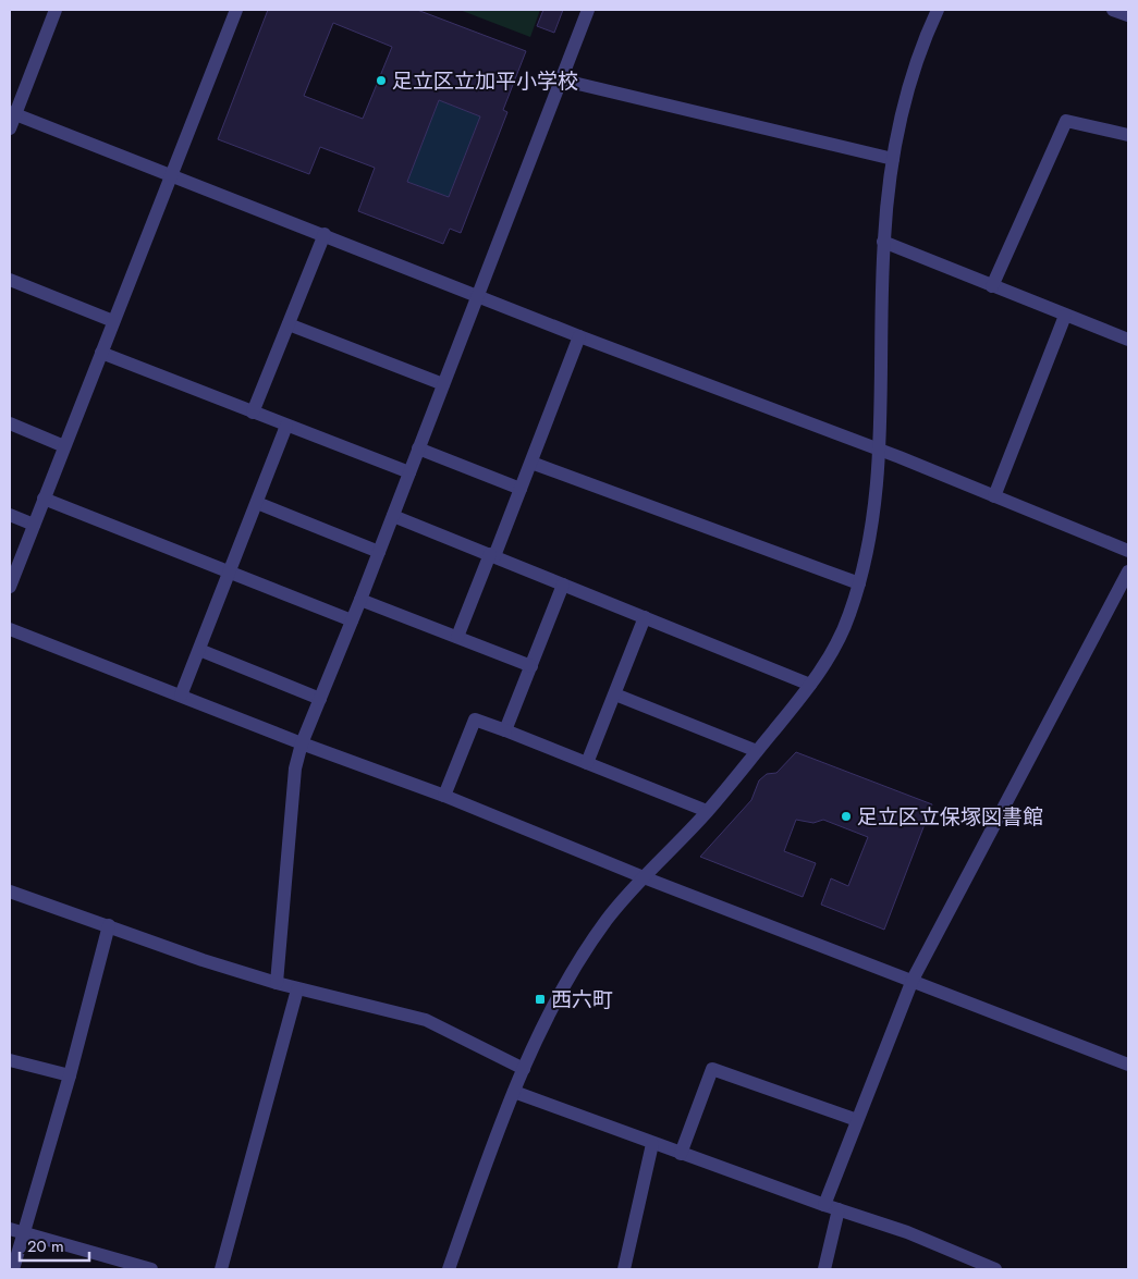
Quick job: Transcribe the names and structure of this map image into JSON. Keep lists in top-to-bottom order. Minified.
{"places":{"other":["足立区立加平小学校","足立区立保塚図書館"],"transit":["西六町"]},"scale_bar":"20 m"}
